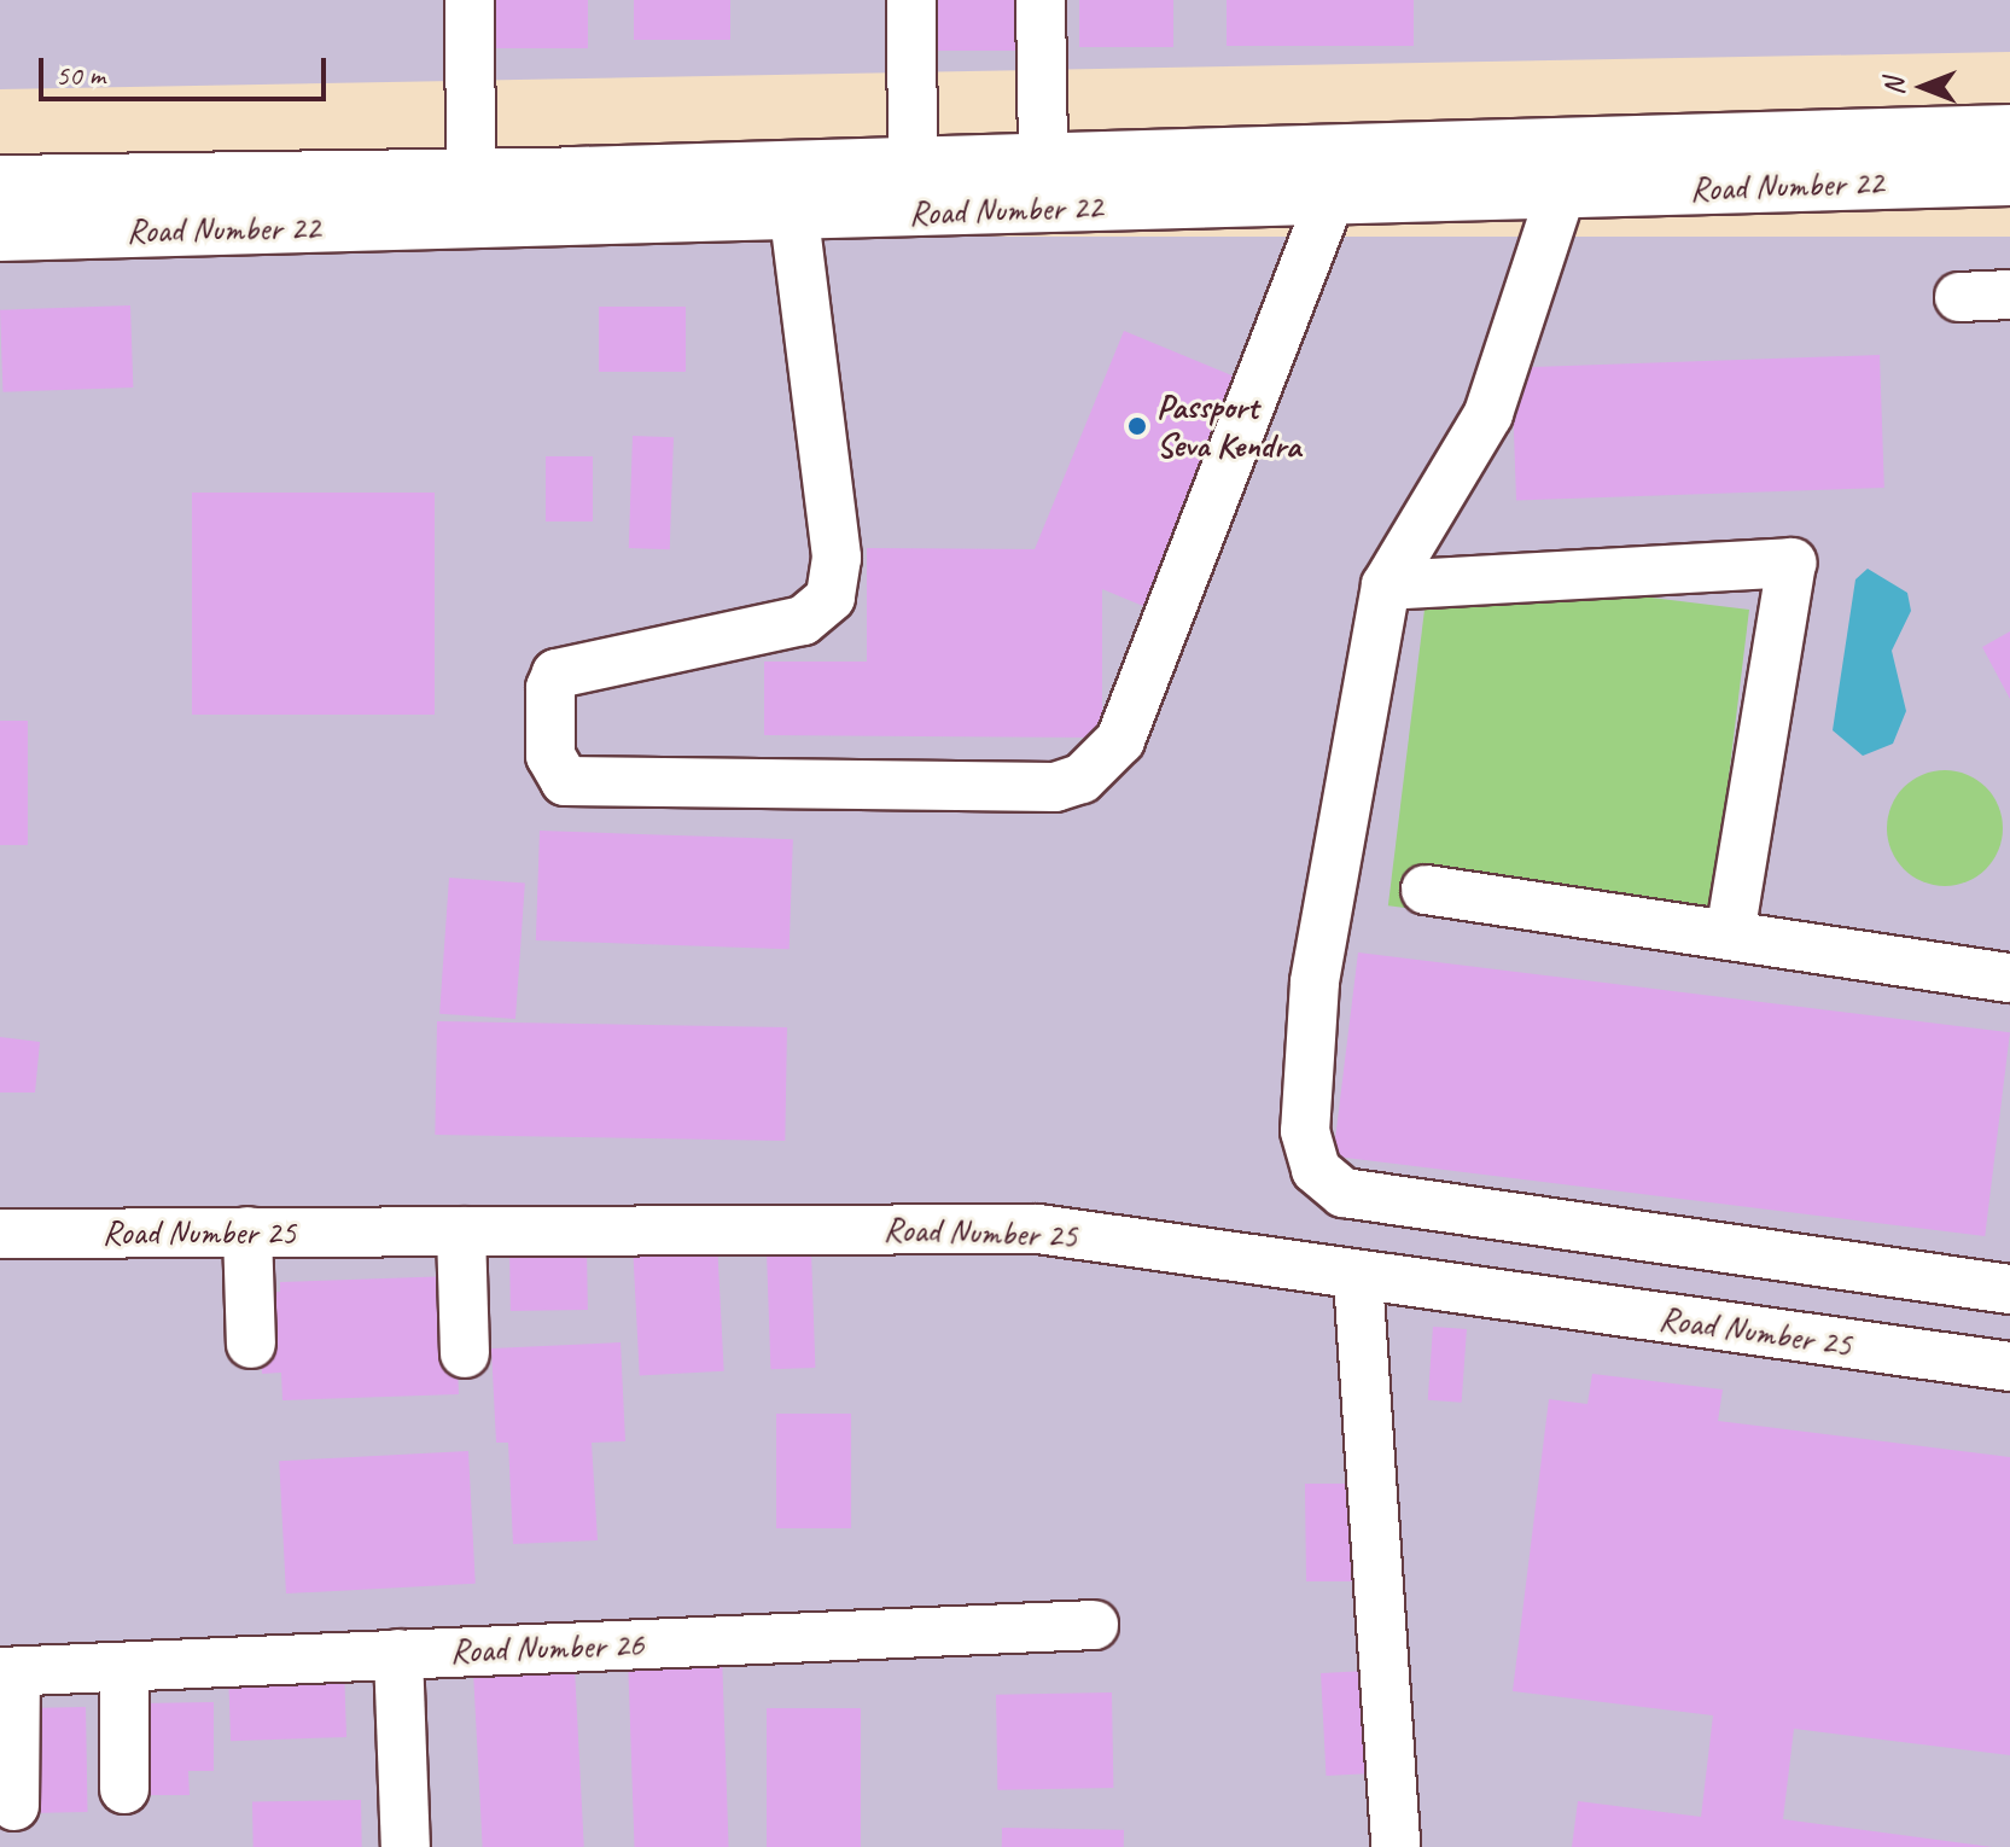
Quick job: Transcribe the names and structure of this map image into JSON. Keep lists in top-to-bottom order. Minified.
{"streets":{"main road":["Road Number 22"],"street":["Road Number 25","Road Number 26"]},"places":["Passport Seva Kendra"],"scale_bar":"50 m","north":"left"}
